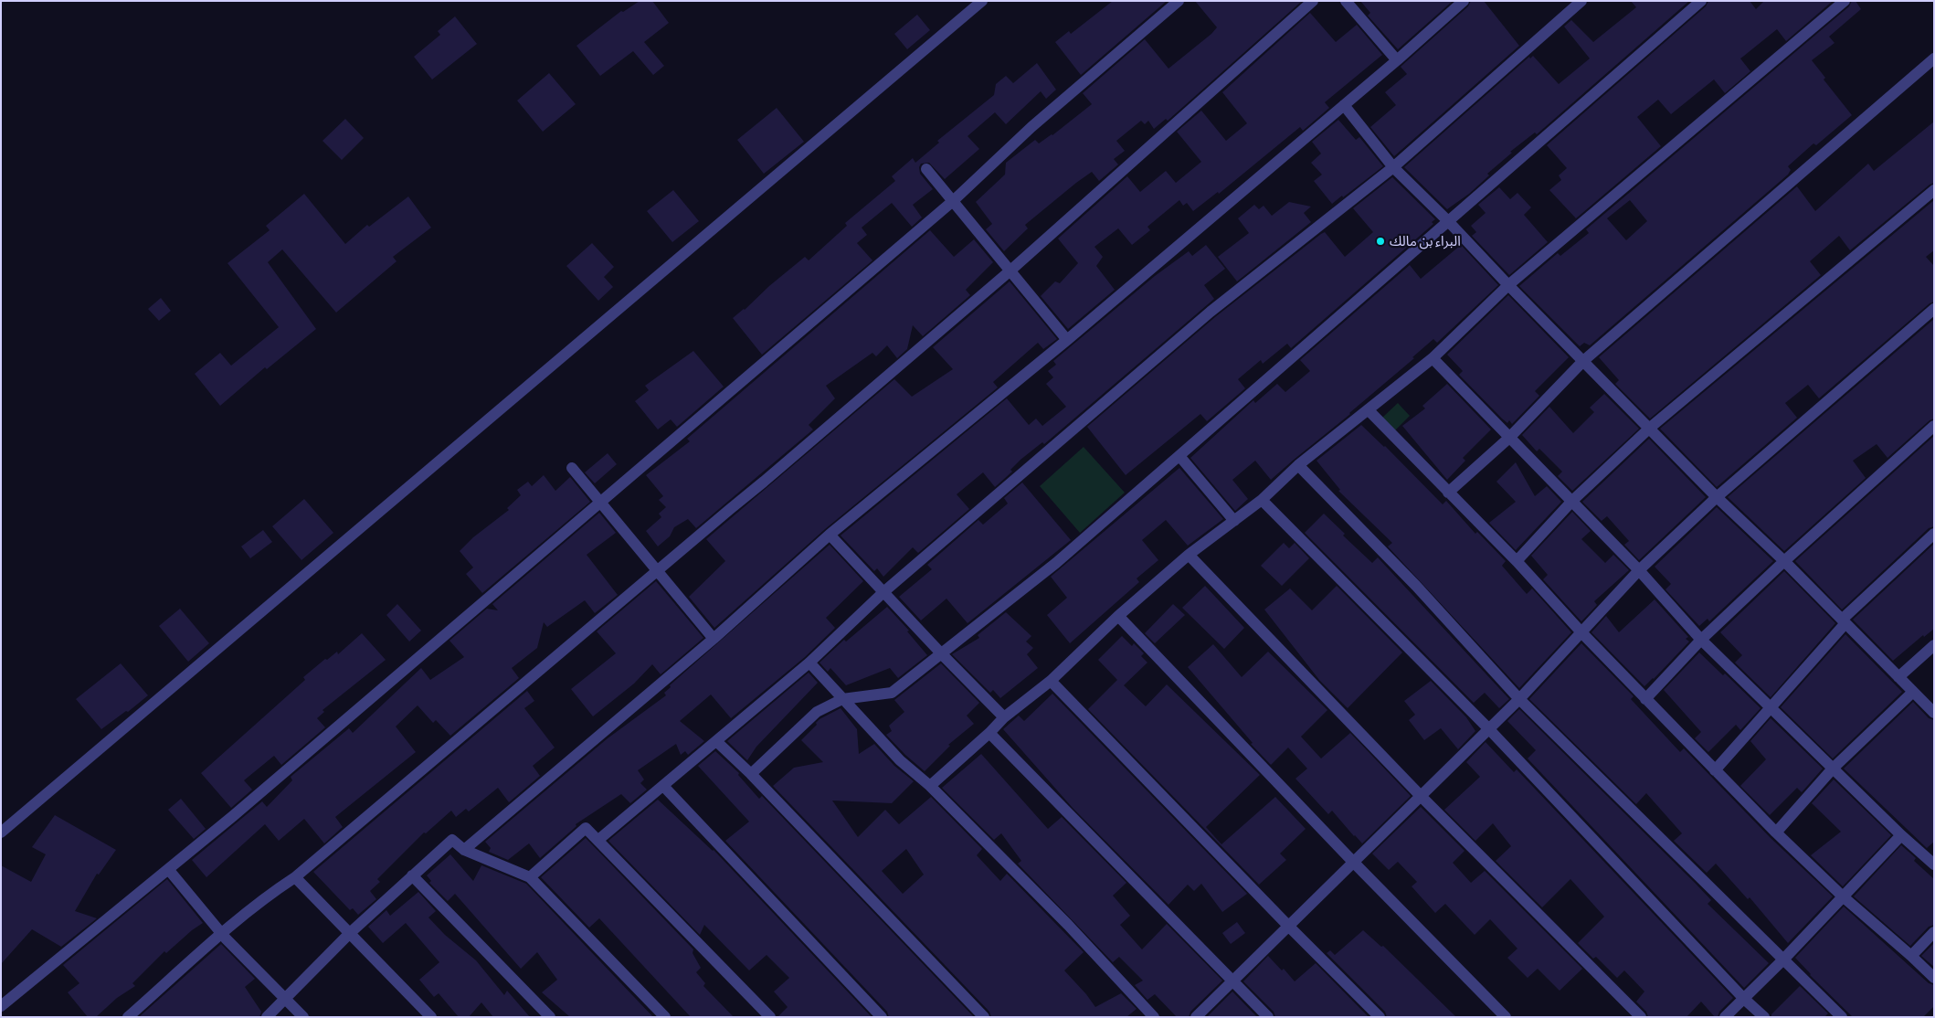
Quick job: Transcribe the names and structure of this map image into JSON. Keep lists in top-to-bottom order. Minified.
{"places":["البراء بن مالك"]}
